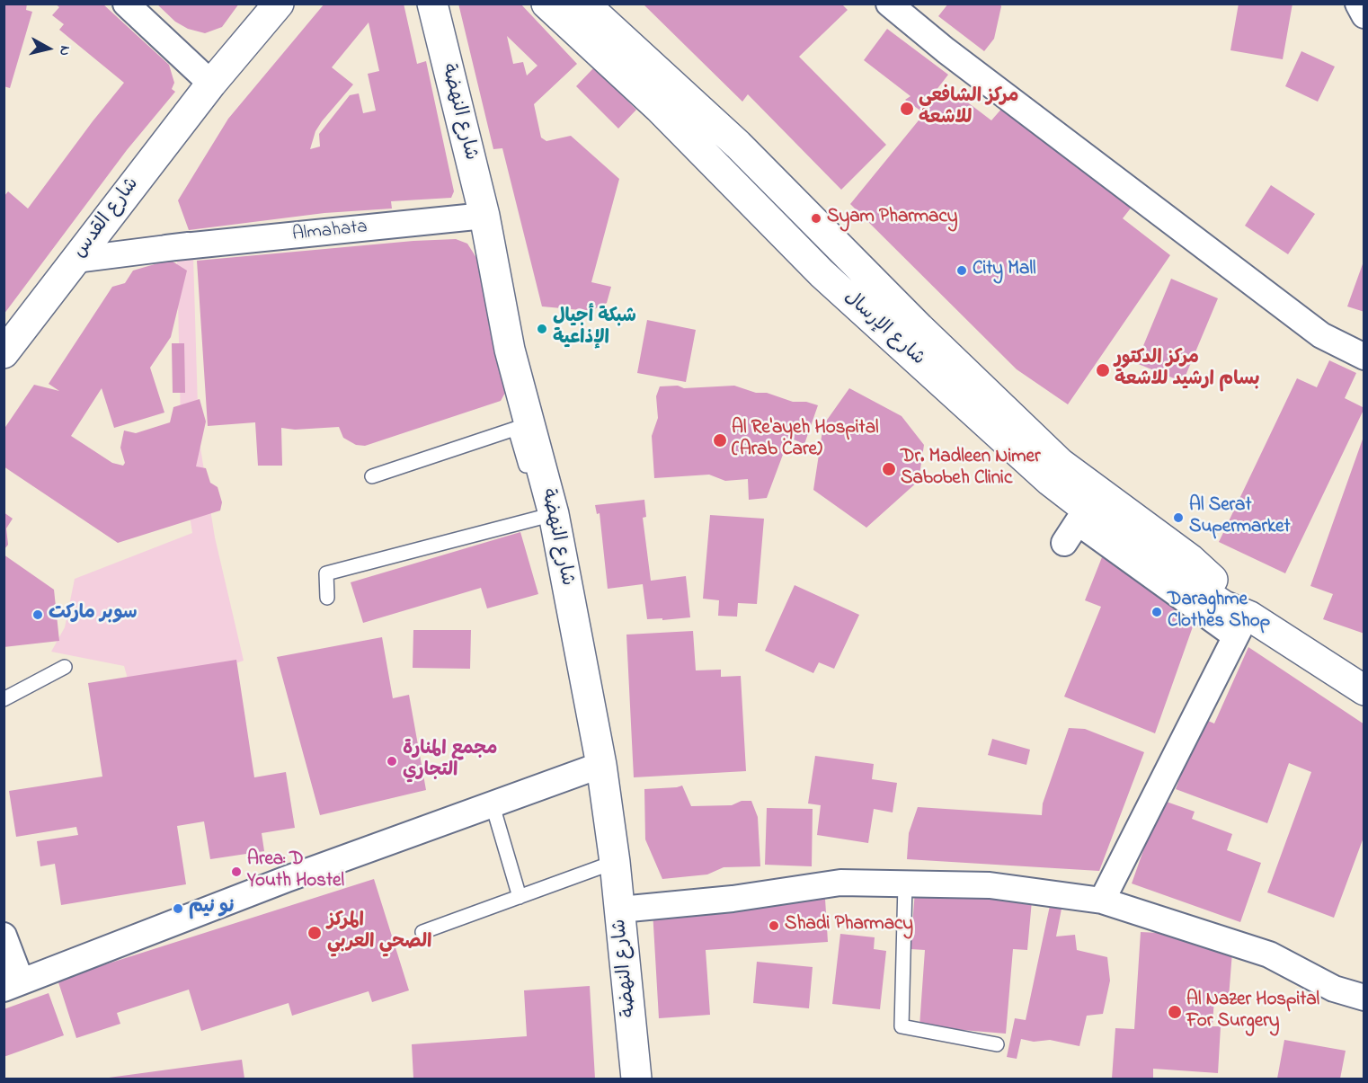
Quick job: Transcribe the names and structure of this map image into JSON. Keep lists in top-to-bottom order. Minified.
{"streets":{"main road":["شارع النهضة","شارع القدس","شارع الإرسال"],"street":["Almahata"]},"crossings":[["شارع النهضة","Almahata"],["شارع القدس","Almahata"]],"places":["مركز الشافعي للاشعه","Syam Pharmacy","City Mall","شبكة أجيال الإذاعية","مركز الدكتور بسام ارشيد للاشعة","Al Re'ayeh Hospital (Arab Care)","Dr. Madleen Nimer Sabobeh Clinic","Al Serat Supermarket","Daraghme Clothes Shop","سوبر ماركت","مجمع المنارة التجاري","Area: D Youth Hostel","نو نيم","Shadi Pharmacy","المركز الصحي العربي","Al Nazer Hospital For Surgery"],"north":"right"}
